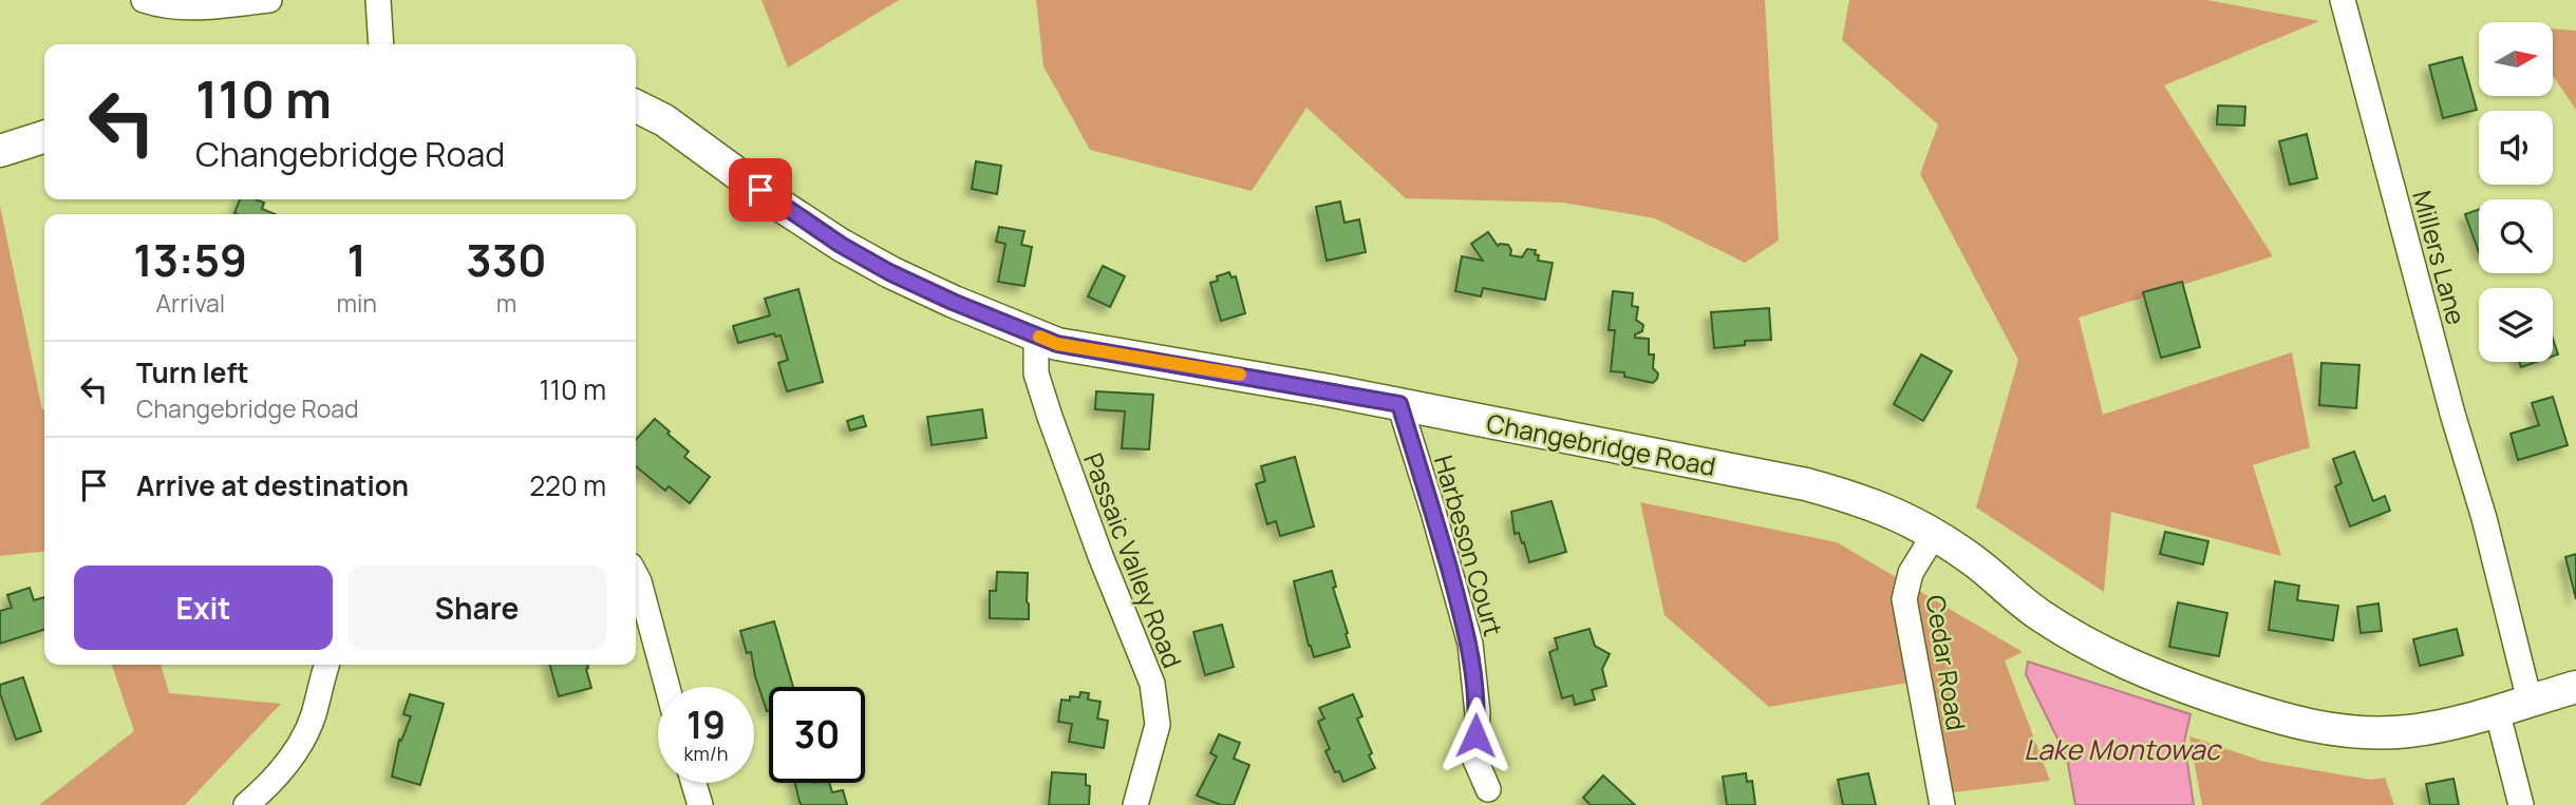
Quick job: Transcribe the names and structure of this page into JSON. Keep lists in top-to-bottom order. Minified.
{"streets":{"main road":["Changebridge Road"],"street":["Millers Lane","Harbeson Court","Passaic Valley Road","Cedar Road"]},"crossings":[["Millers Lane","Changebridge Road"],["Changebridge Road","Harbeson Court"],["Changebridge Road","Passaic Valley Road"],["Changebridge Road","Cedar Road"]],"water":["Lake Montowac"],"north":"right","page":{"turn":["110 m","Changebridge Road"],"eta":["13:59","Arrival","1","min","330","m"],"list":[{"name":"Turn left","note":"Changebridge Road","value":"110 m"},{"name":"Arrive at destination","value":"220 m"}],"buttons":["Exit","Share"],"speed":"19 km/h","limit":"30"}}
